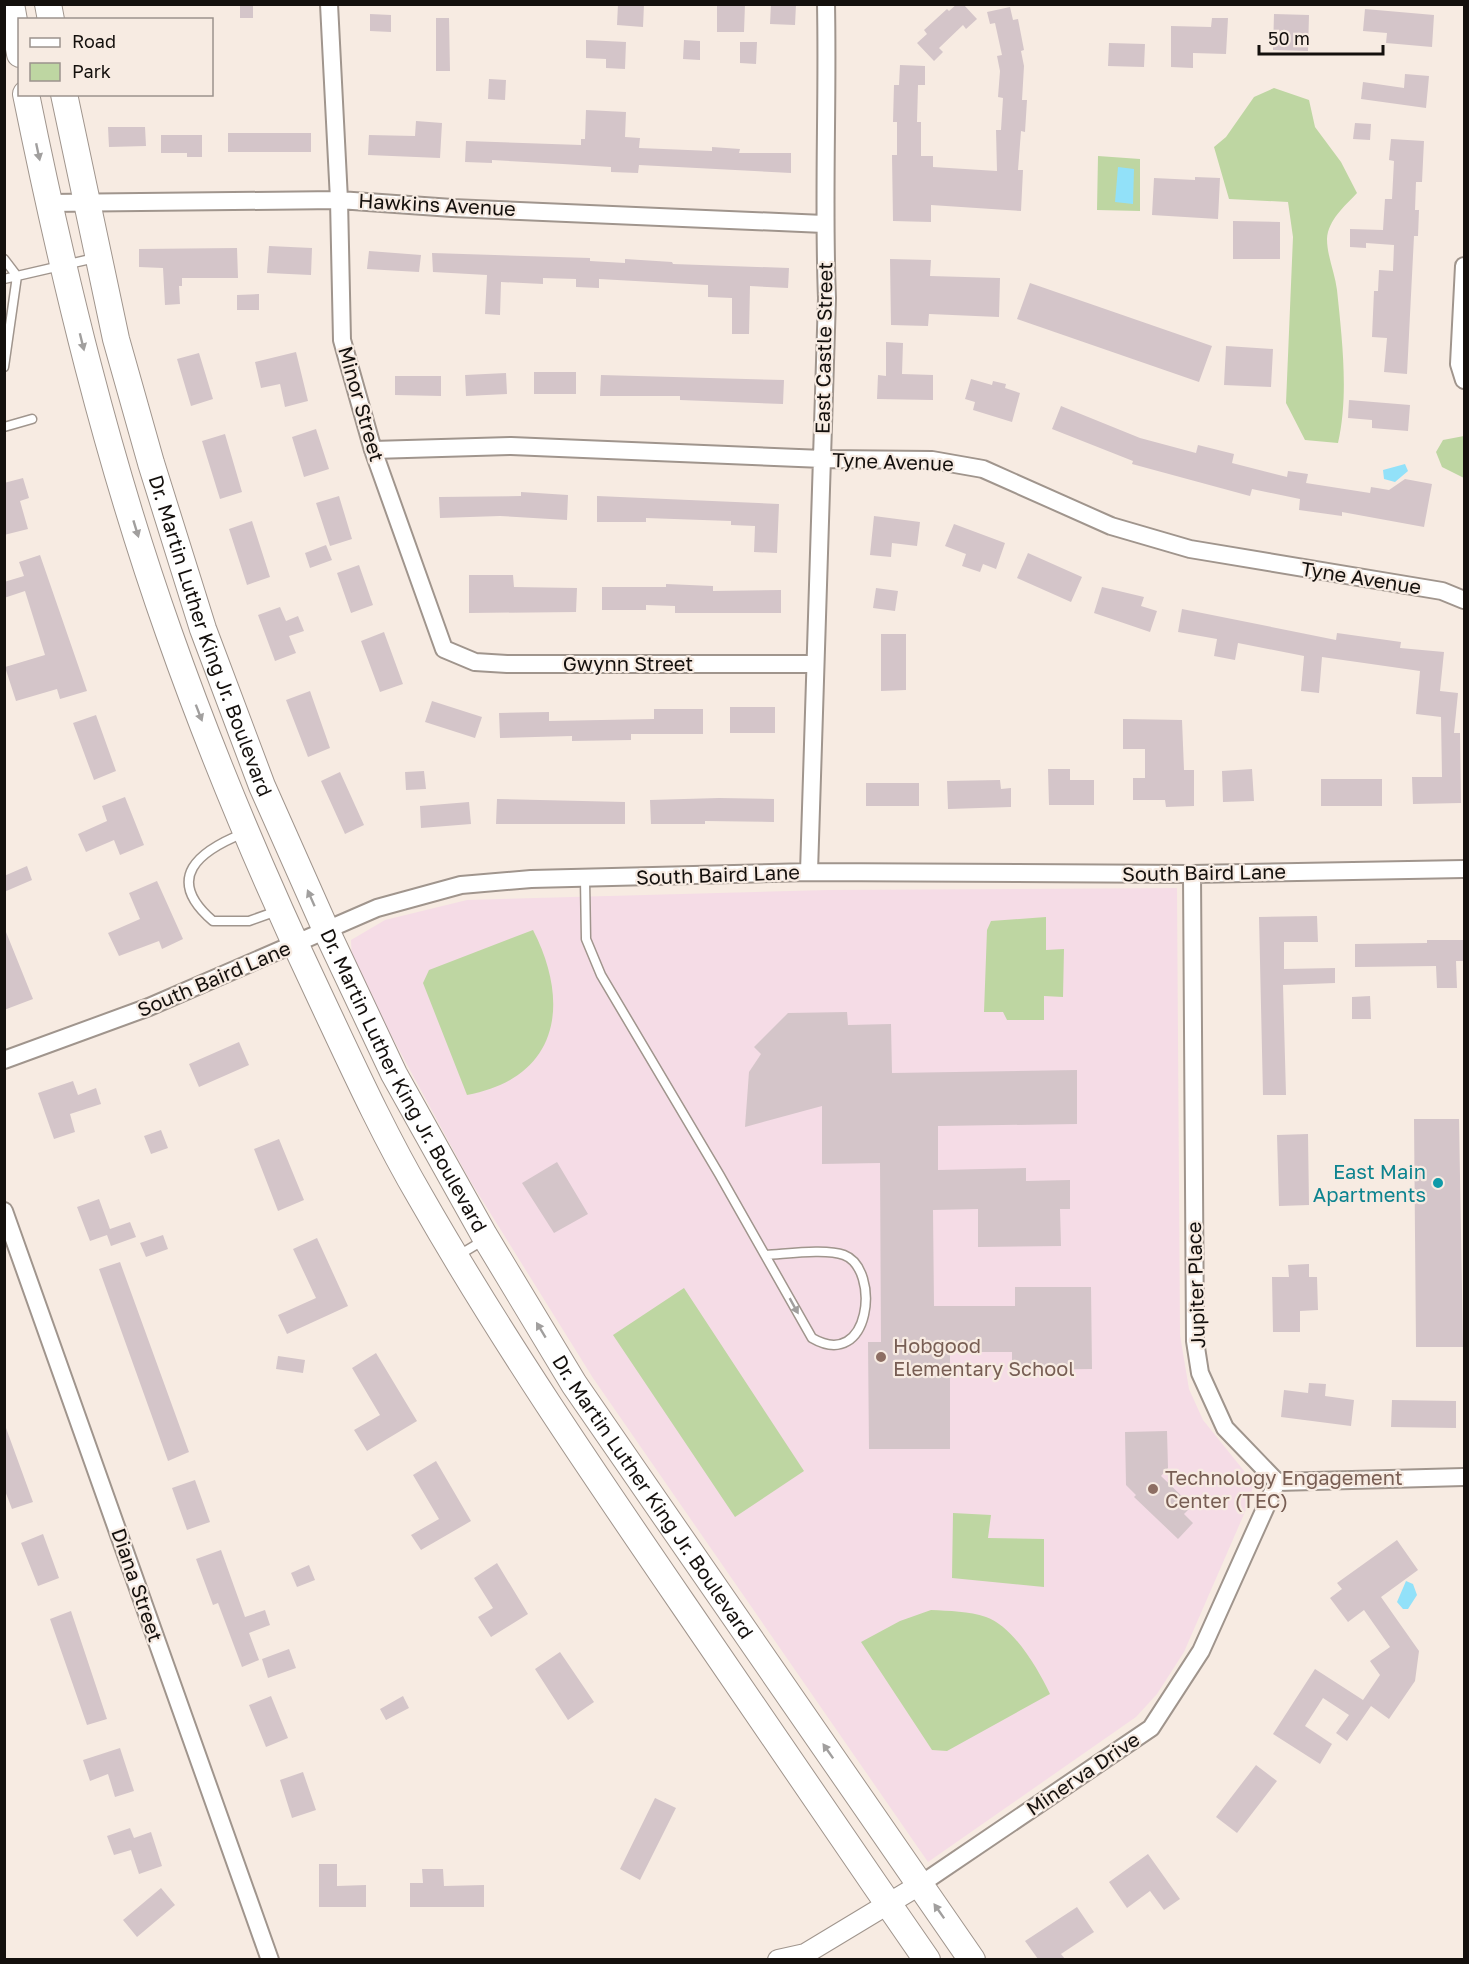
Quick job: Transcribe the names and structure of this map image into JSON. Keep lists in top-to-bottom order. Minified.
{"streets":{"main road":["Dr. Martin Luther King Jr. Boulevard"],"street":["Hawkins Avenue","East Castle Street","Minor Street","Tyne Avenue","Gwynn Street","South Baird Lane","Jupiter Place","Diana Street","Minerva Drive"]},"crossings":[["Hawkins Avenue","East Castle Street"],["Hawkins Avenue","Minor Street"],["Hawkins Avenue","Dr. Martin Luther King Jr. Boulevard"],["East Castle Street","Tyne Avenue"],["East Castle Street","Gwynn Street"],["East Castle Street","South Baird Lane"],["Minor Street","Tyne Avenue"],["Minor Street","Gwynn Street"],["Dr. Martin Luther King Jr. Boulevard","South Baird Lane"],["Dr. Martin Luther King Jr. Boulevard","Minerva Drive"],["South Baird Lane","Jupiter Place"],["Jupiter Place","Minerva Drive"]],"places":["East Main Apartments","Hobgood Elementary School","Technology Engagement Center (TEC)"],"legend":["Road","Park"],"scale_bar":"50 m"}
